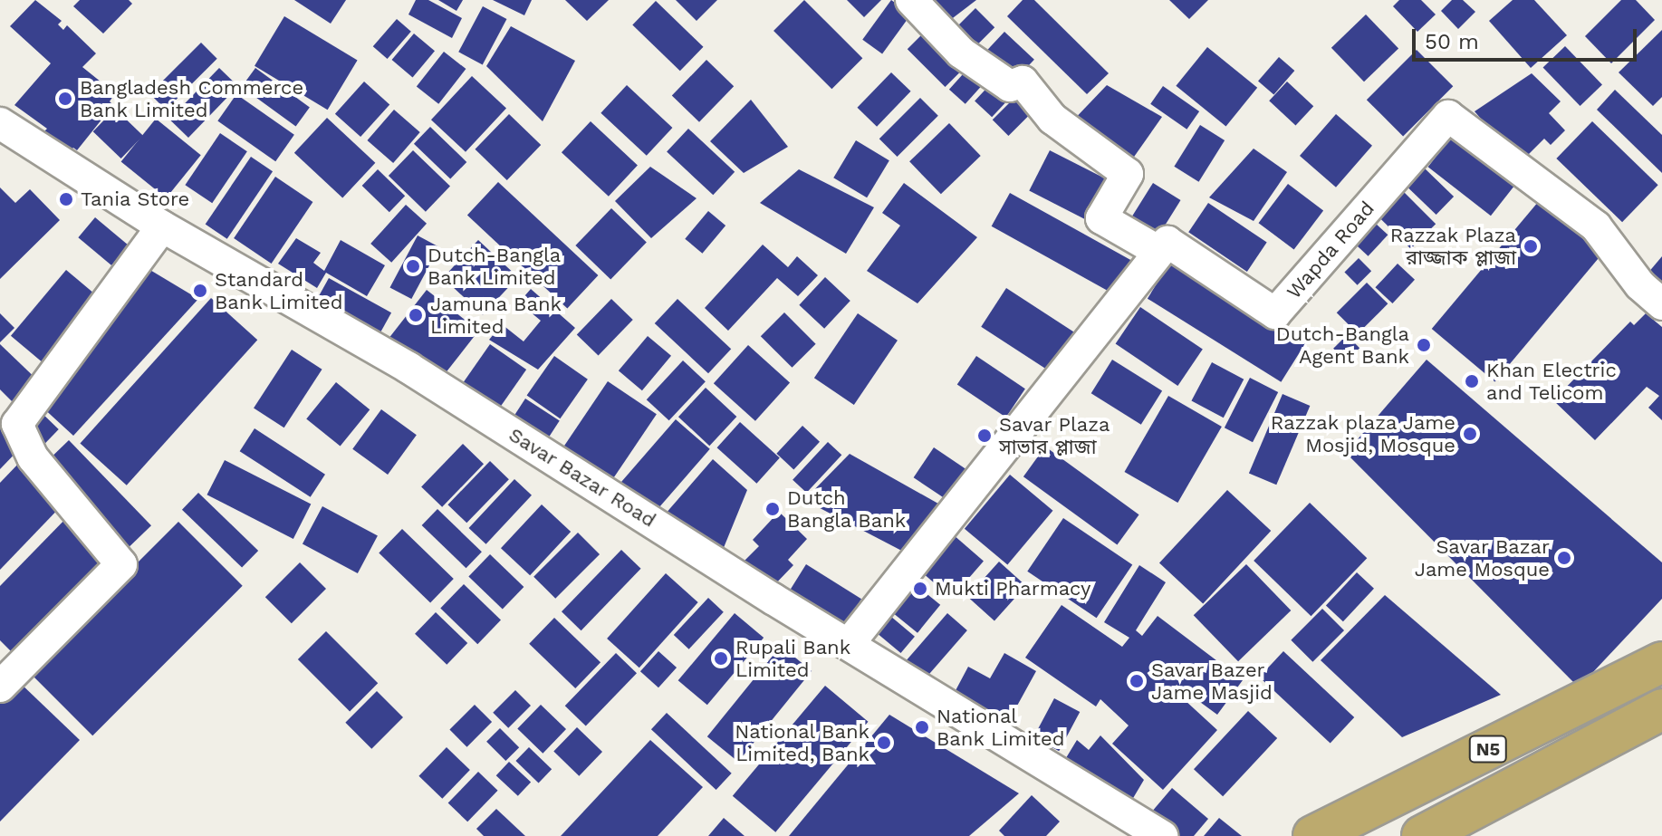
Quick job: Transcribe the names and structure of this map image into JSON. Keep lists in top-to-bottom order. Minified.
{"streets":{"highway":["N5"],"street":["Wapda Road","Savar Bazar Road"]},"places":["Bangladesh Commerce Bank Limited","Tania Store","Razzak Plaza রাজ্জাক প্লাজা","Dutch-Bangla Bank Limited","Standard Bank Limited","Jamuna Bank Limited","Dutch-Bangla Agent Bank","Khan Electric and Telicom","Razzak plaza Jame Mosjid, Mosque","Savar Plaza সাভার প্লাজা","Dutch Bangla Bank","Savar Bazar Jame Mosque","Mukti Pharmacy","Rupali Bank Limited","Savar Bazer Jame Masjid","National Bank Limited","National Bank Limited, Bank"],"scale_bar":"50 m"}
